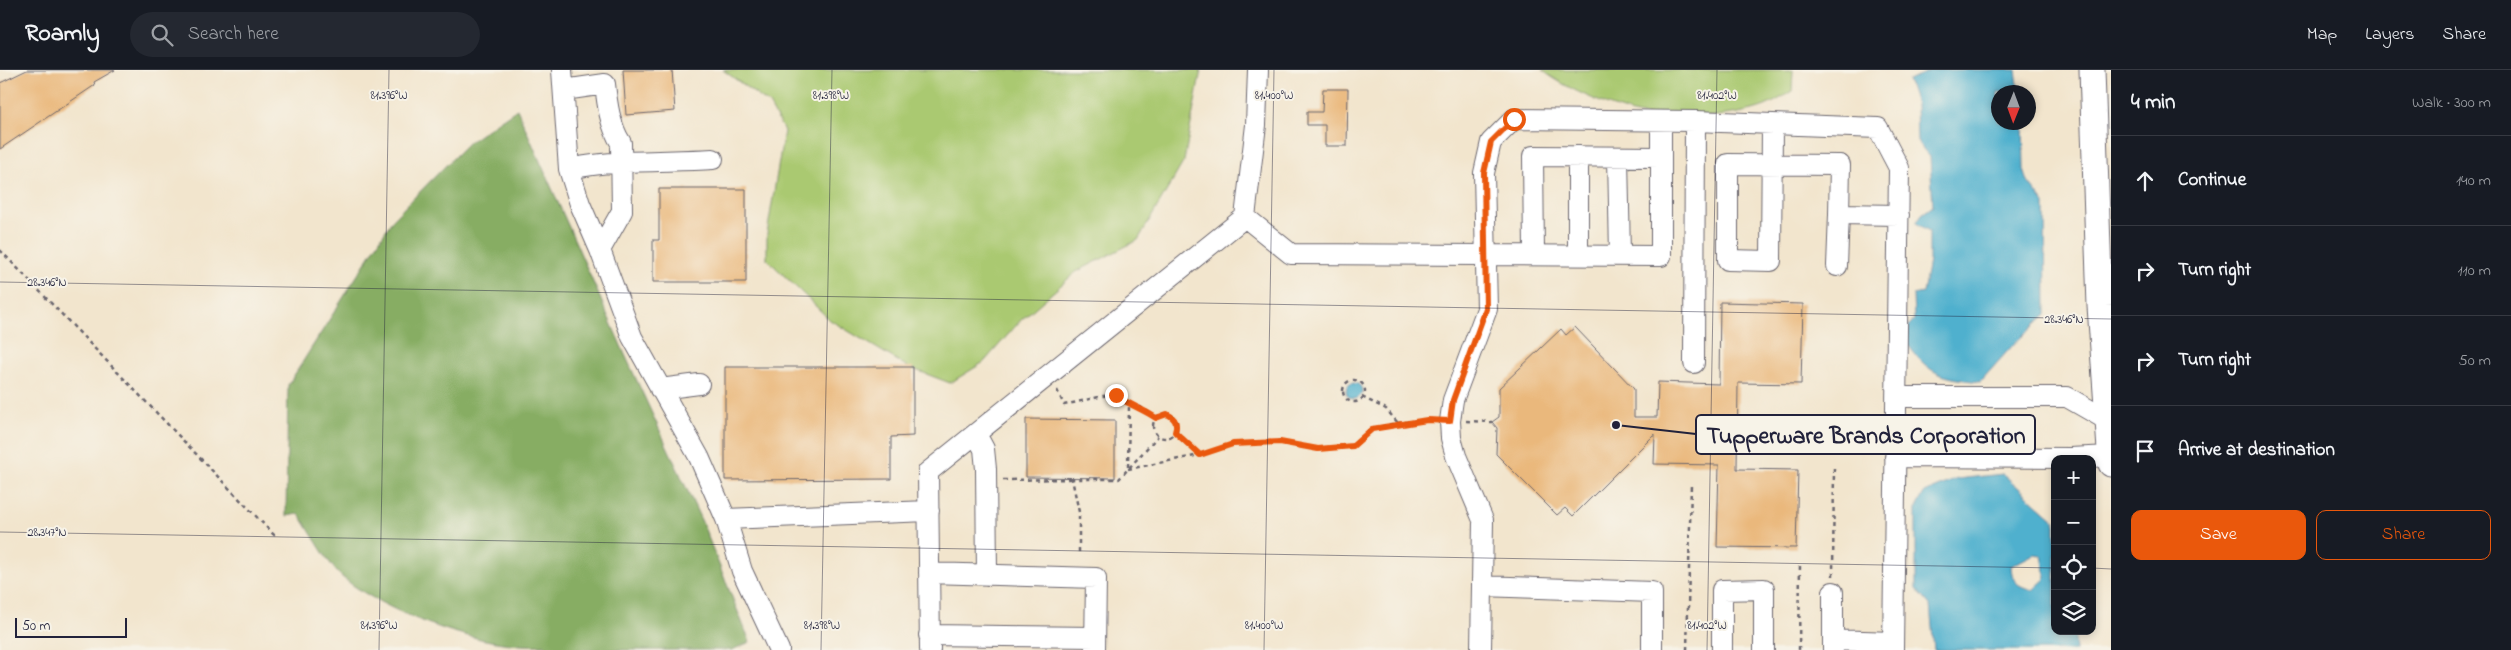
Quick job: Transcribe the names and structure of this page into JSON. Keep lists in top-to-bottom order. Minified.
{"places":["Tupperware Brands Corporation"],"scale_bar":"50 m","north":"bottom","page":{"header":"Roamly","search":"Search here","nav":["Map","Layers","Share"],"heading":["4 min","Walk · 300 m"],"list":[["Continue","140 m"],["Turn right","110 m"],["Turn right","50 m"],"Arrive at destination"],"map_buttons":["+","−"],"buttons":["Save","Share"],"scale":"50 m"},"coordinates":["81.396°W","81.398°W","81.400°W","81.402°W","28.346°N","28.347°N"]}
